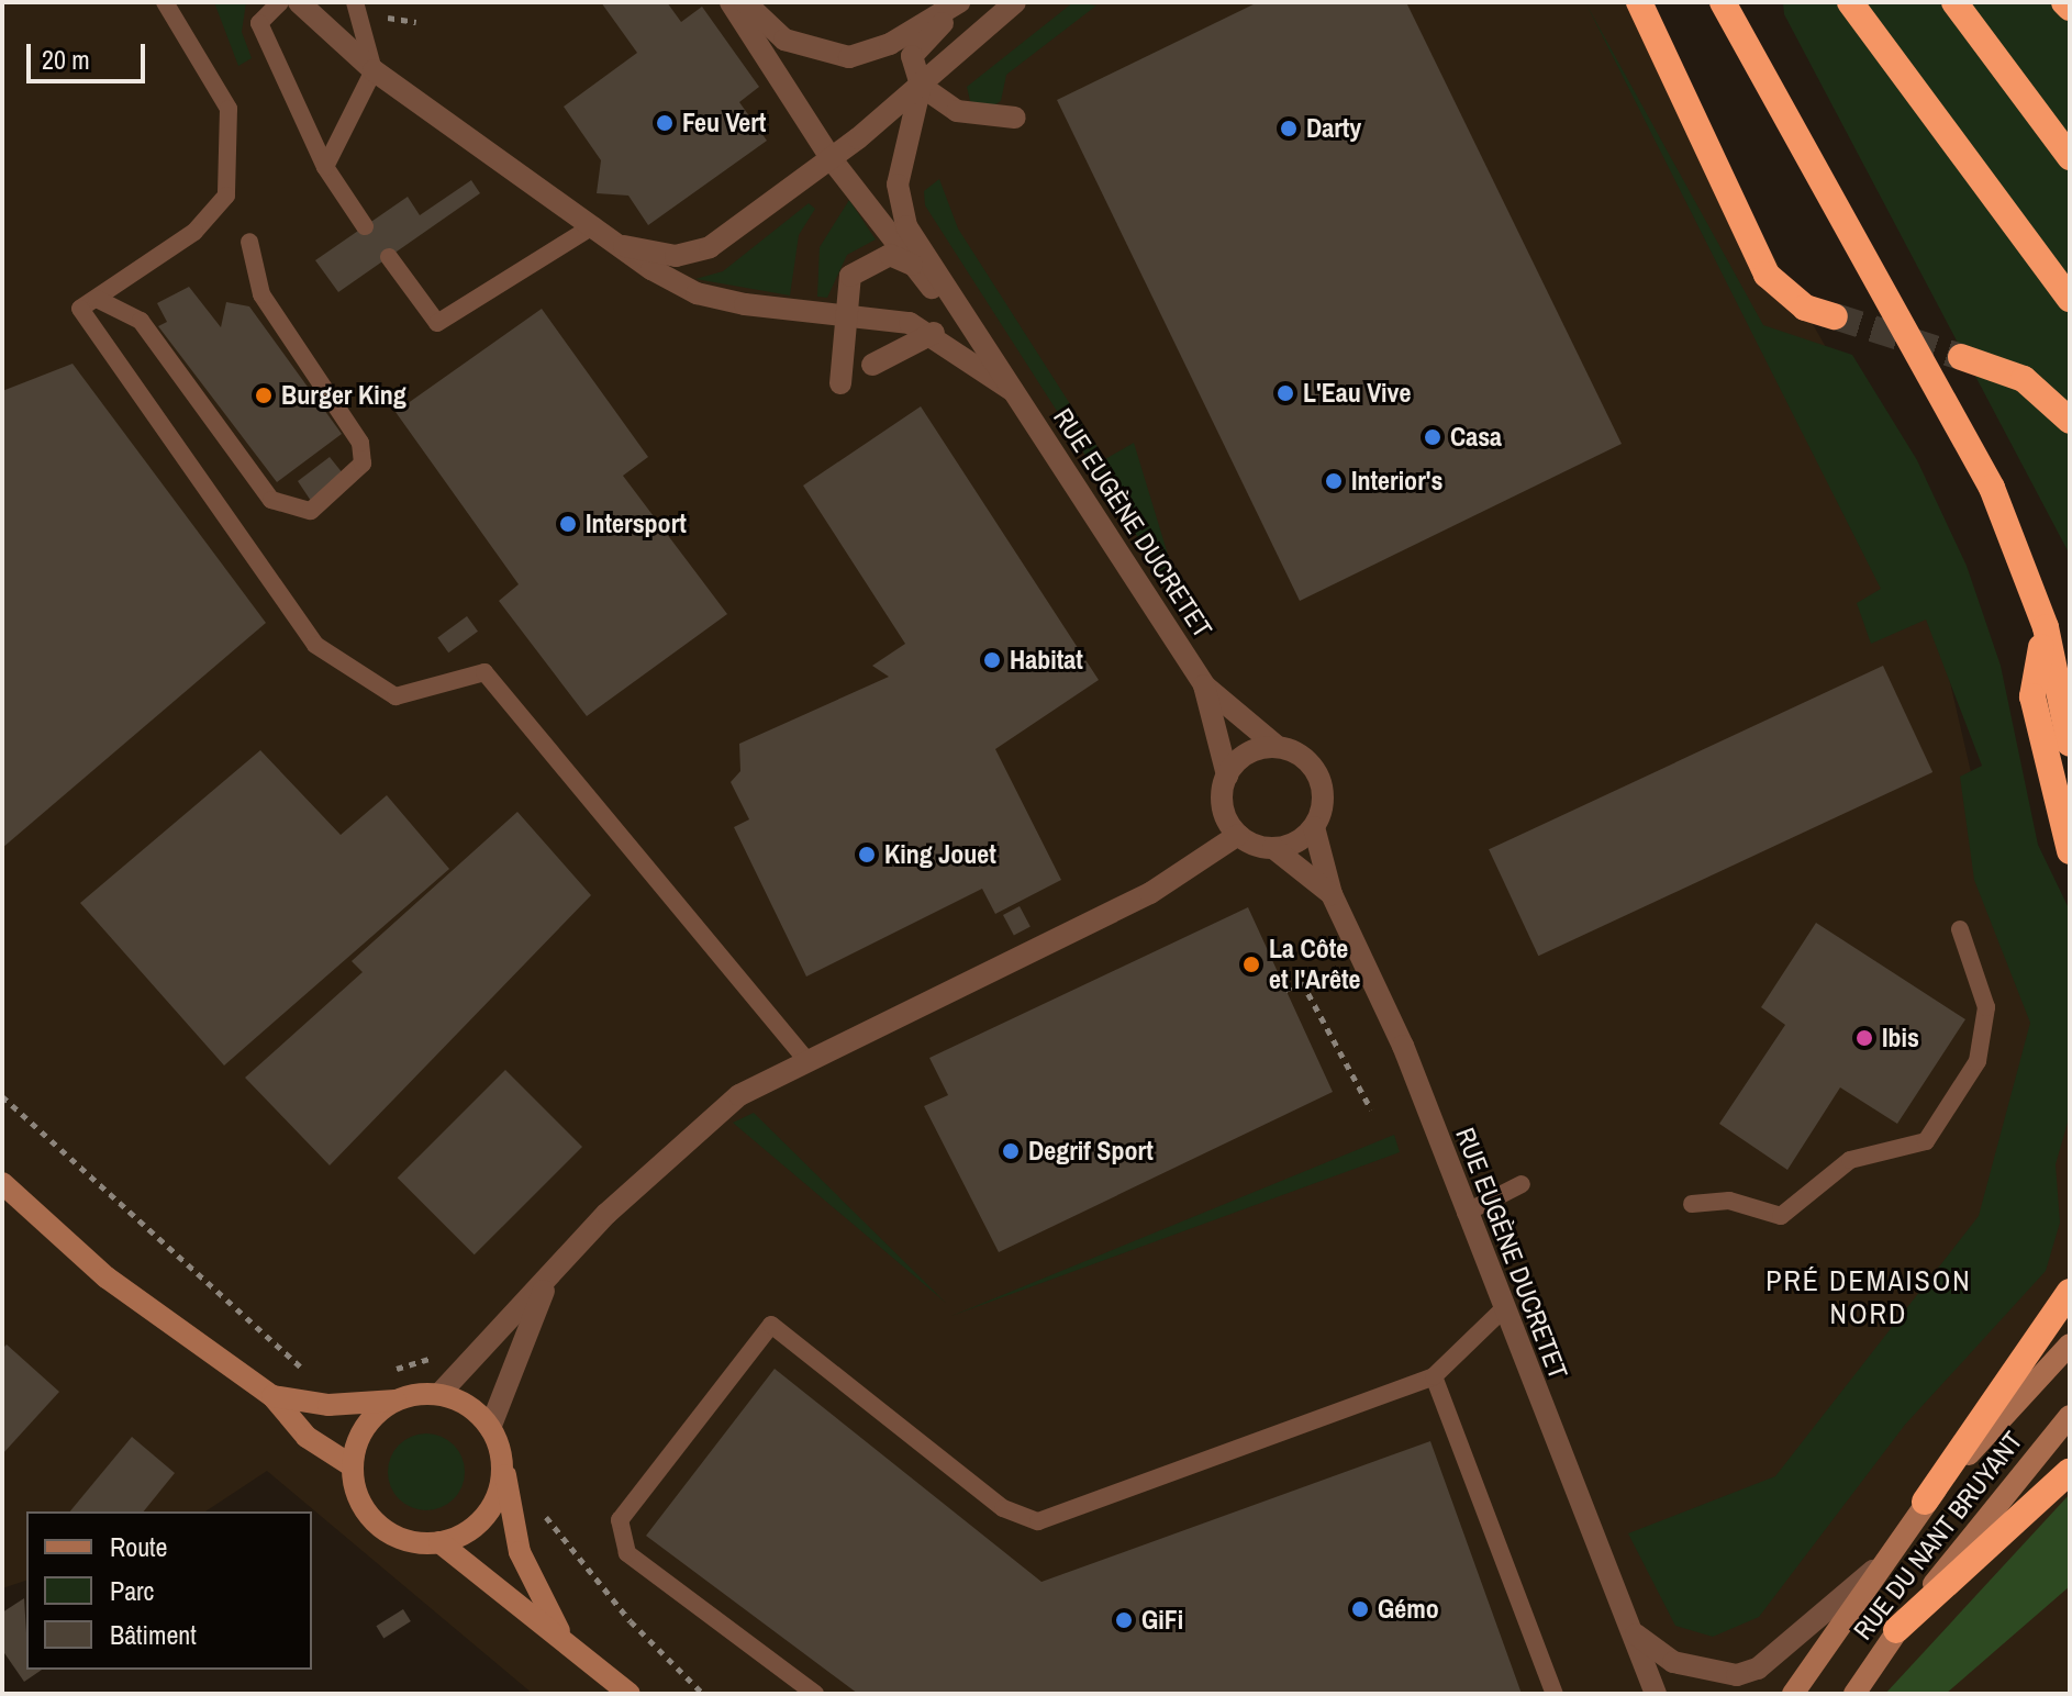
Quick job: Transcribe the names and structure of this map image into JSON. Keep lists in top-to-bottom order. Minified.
{"streets":{"main road":["RUE DU NANT BRUYANT"],"street":["RUE EUGÈNE DUCRETET"]},"districts":["PRÉ DEMAISON NORD"],"places":["Feu Vert","Darty","L'Eau Vive","Burger King","Casa","Interior's","Intersport","Habitat","King Jouet","La Côte et l'Arête","Ibis","Degrif Sport","Gémo","GiFi"],"legend":["Route","Parc","Bâtiment"],"scale_bar":"20 m"}
